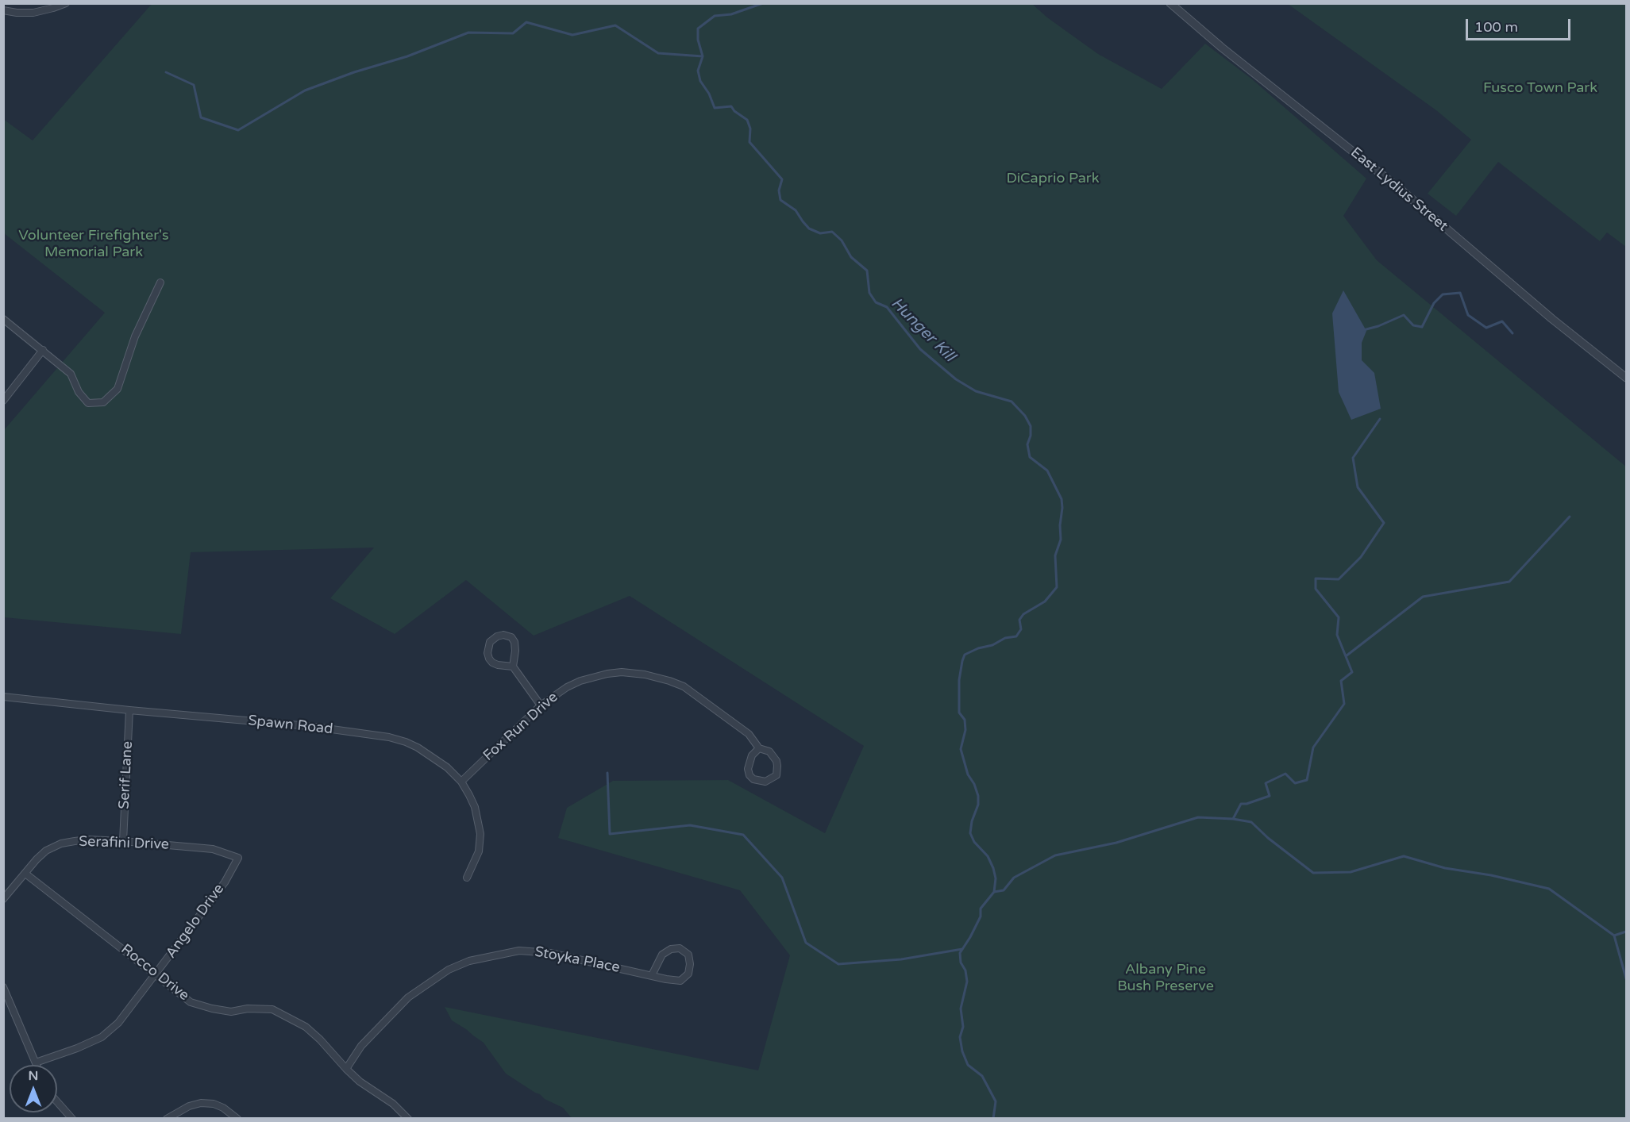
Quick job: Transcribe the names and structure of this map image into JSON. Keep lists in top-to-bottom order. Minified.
{"streets":{"street":["East Lydius Street","Spawn Road","Fox Run Drive","Serif Lane","Serafini Drive","Angelo Drive","Stoyka Place","Rocco Drive"]},"crossings":[["Spawn Road","Fox Run Drive"],["Spawn Road","Serif Lane"],["Serif Lane","Serafini Drive"],["Serafini Drive","Angelo Drive"],["Serafini Drive","Rocco Drive"],["Angelo Drive","Rocco Drive"],["Stoyka Place","Rocco Drive"]],"water":["Hunger Kill"],"parks":["Fusco Town Park","DiCaprio Park","Volunteer Firefighter's Memorial Park","Albany Pine Bush Preserve"],"scale_bar":"100 m","north":"top"}
